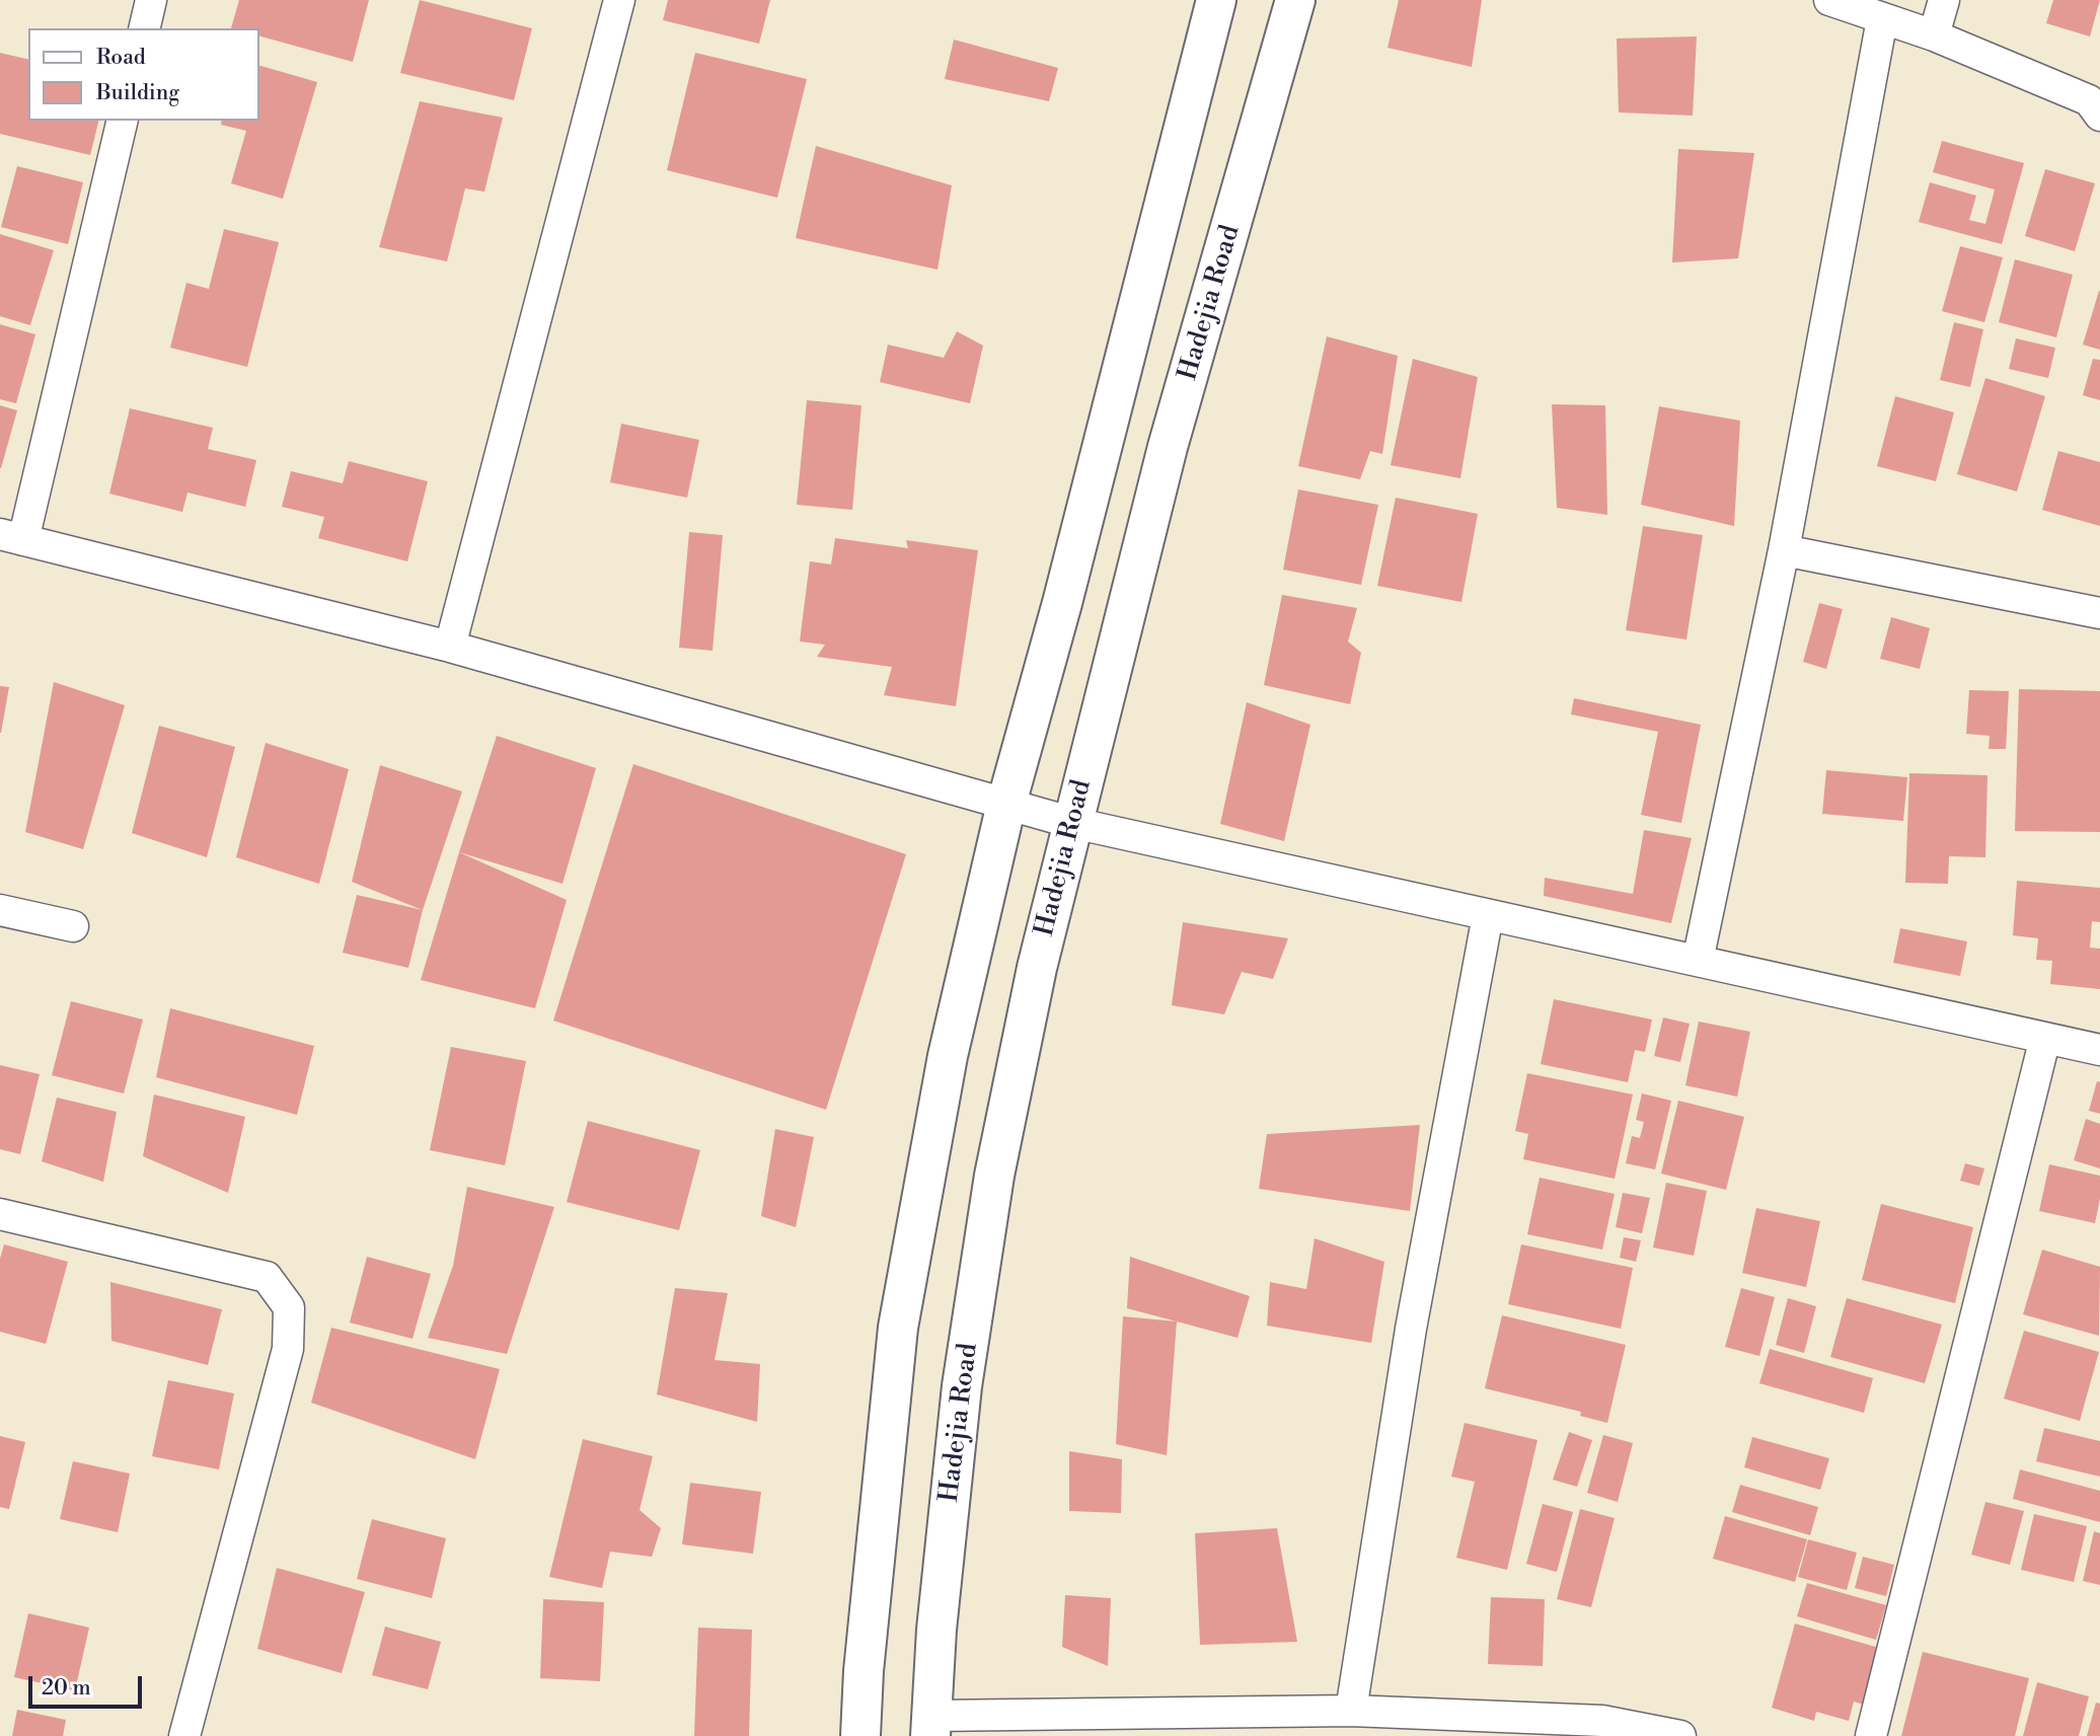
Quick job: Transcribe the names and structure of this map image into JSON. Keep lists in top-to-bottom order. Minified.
{"streets":{"main road":["Hadejia Road"]},"legend":["Road","Building"],"scale_bar":"20 m"}
